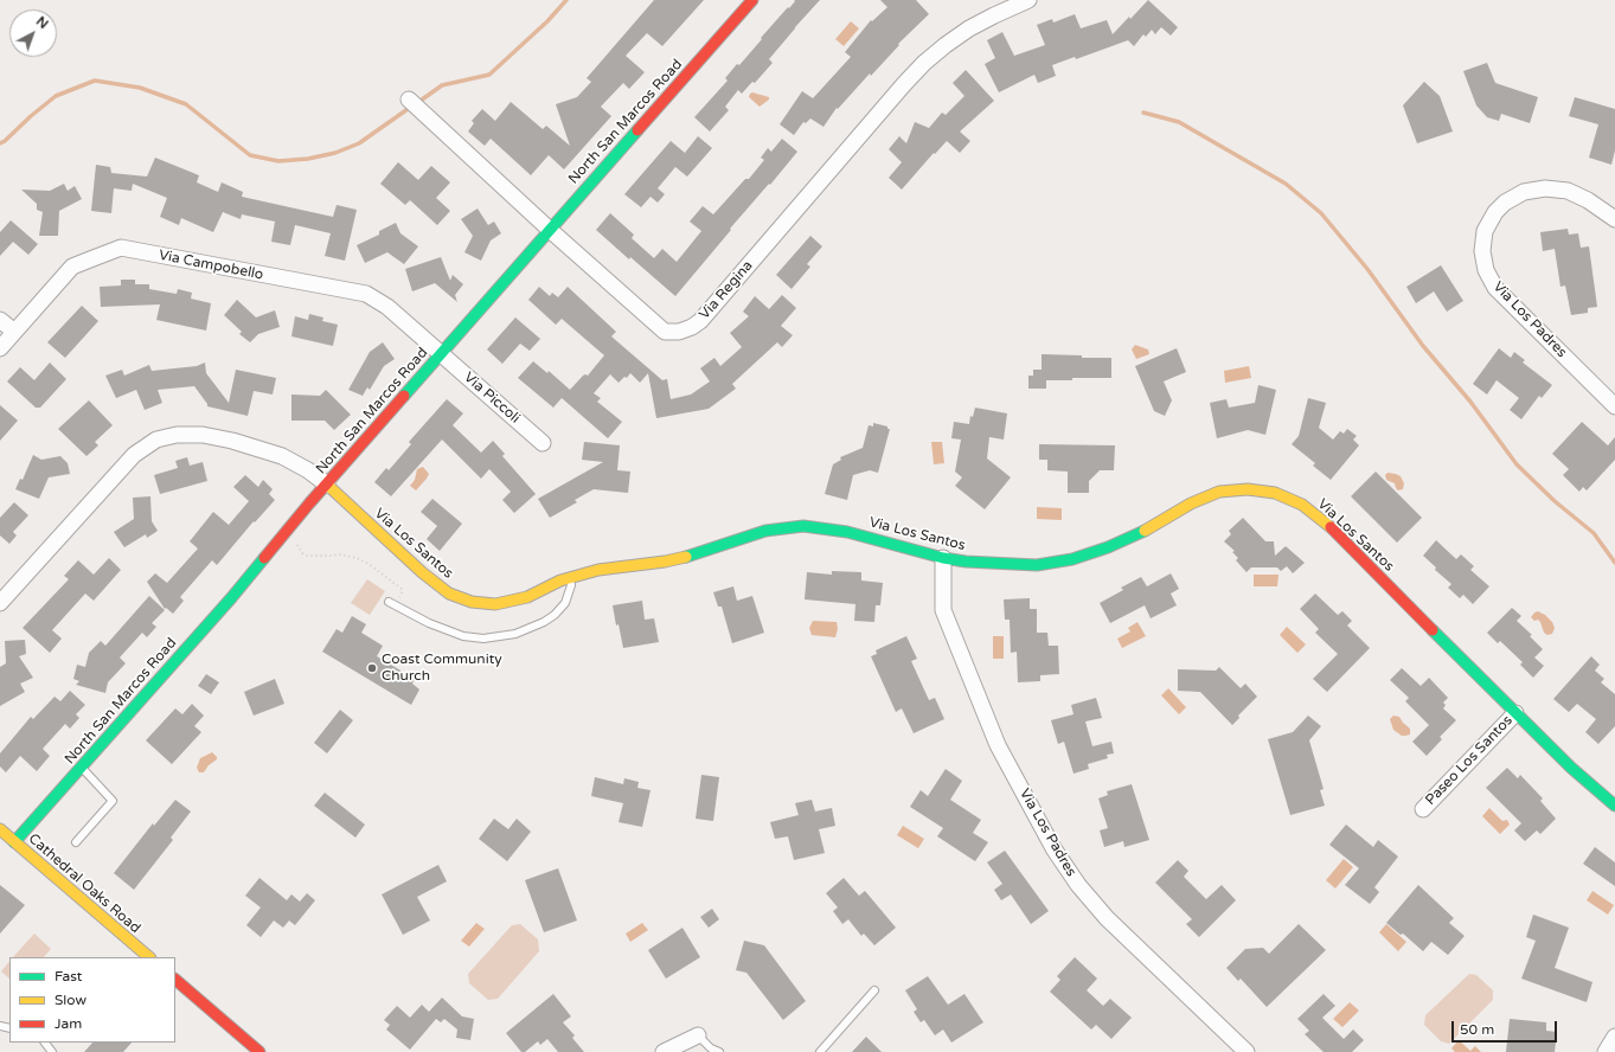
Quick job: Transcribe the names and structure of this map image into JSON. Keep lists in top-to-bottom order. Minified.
{"streets":{"street":["North San Marcos Road","Via Campobello","Via Regina","Via Los Padres","Via Piccoli","Via Los Santos","Paseo Los Santos","Cathedral Oaks Road"]},"crossings":[["North San Marcos Road","Via Campobello"],["North San Marcos Road","Via Regina"],["North San Marcos Road","Via Piccoli"],["North San Marcos Road","Via Los Santos"],["North San Marcos Road","Cathedral Oaks Road"],["Via Campobello","Via Piccoli"],["Via Los Padres","Via Los Santos"],["Via Los Santos","Paseo Los Santos"]],"places":["Coast Community Church"],"legend":["Fast","Slow","Jam"],"scale_bar":"50 m","north":"top right"}
